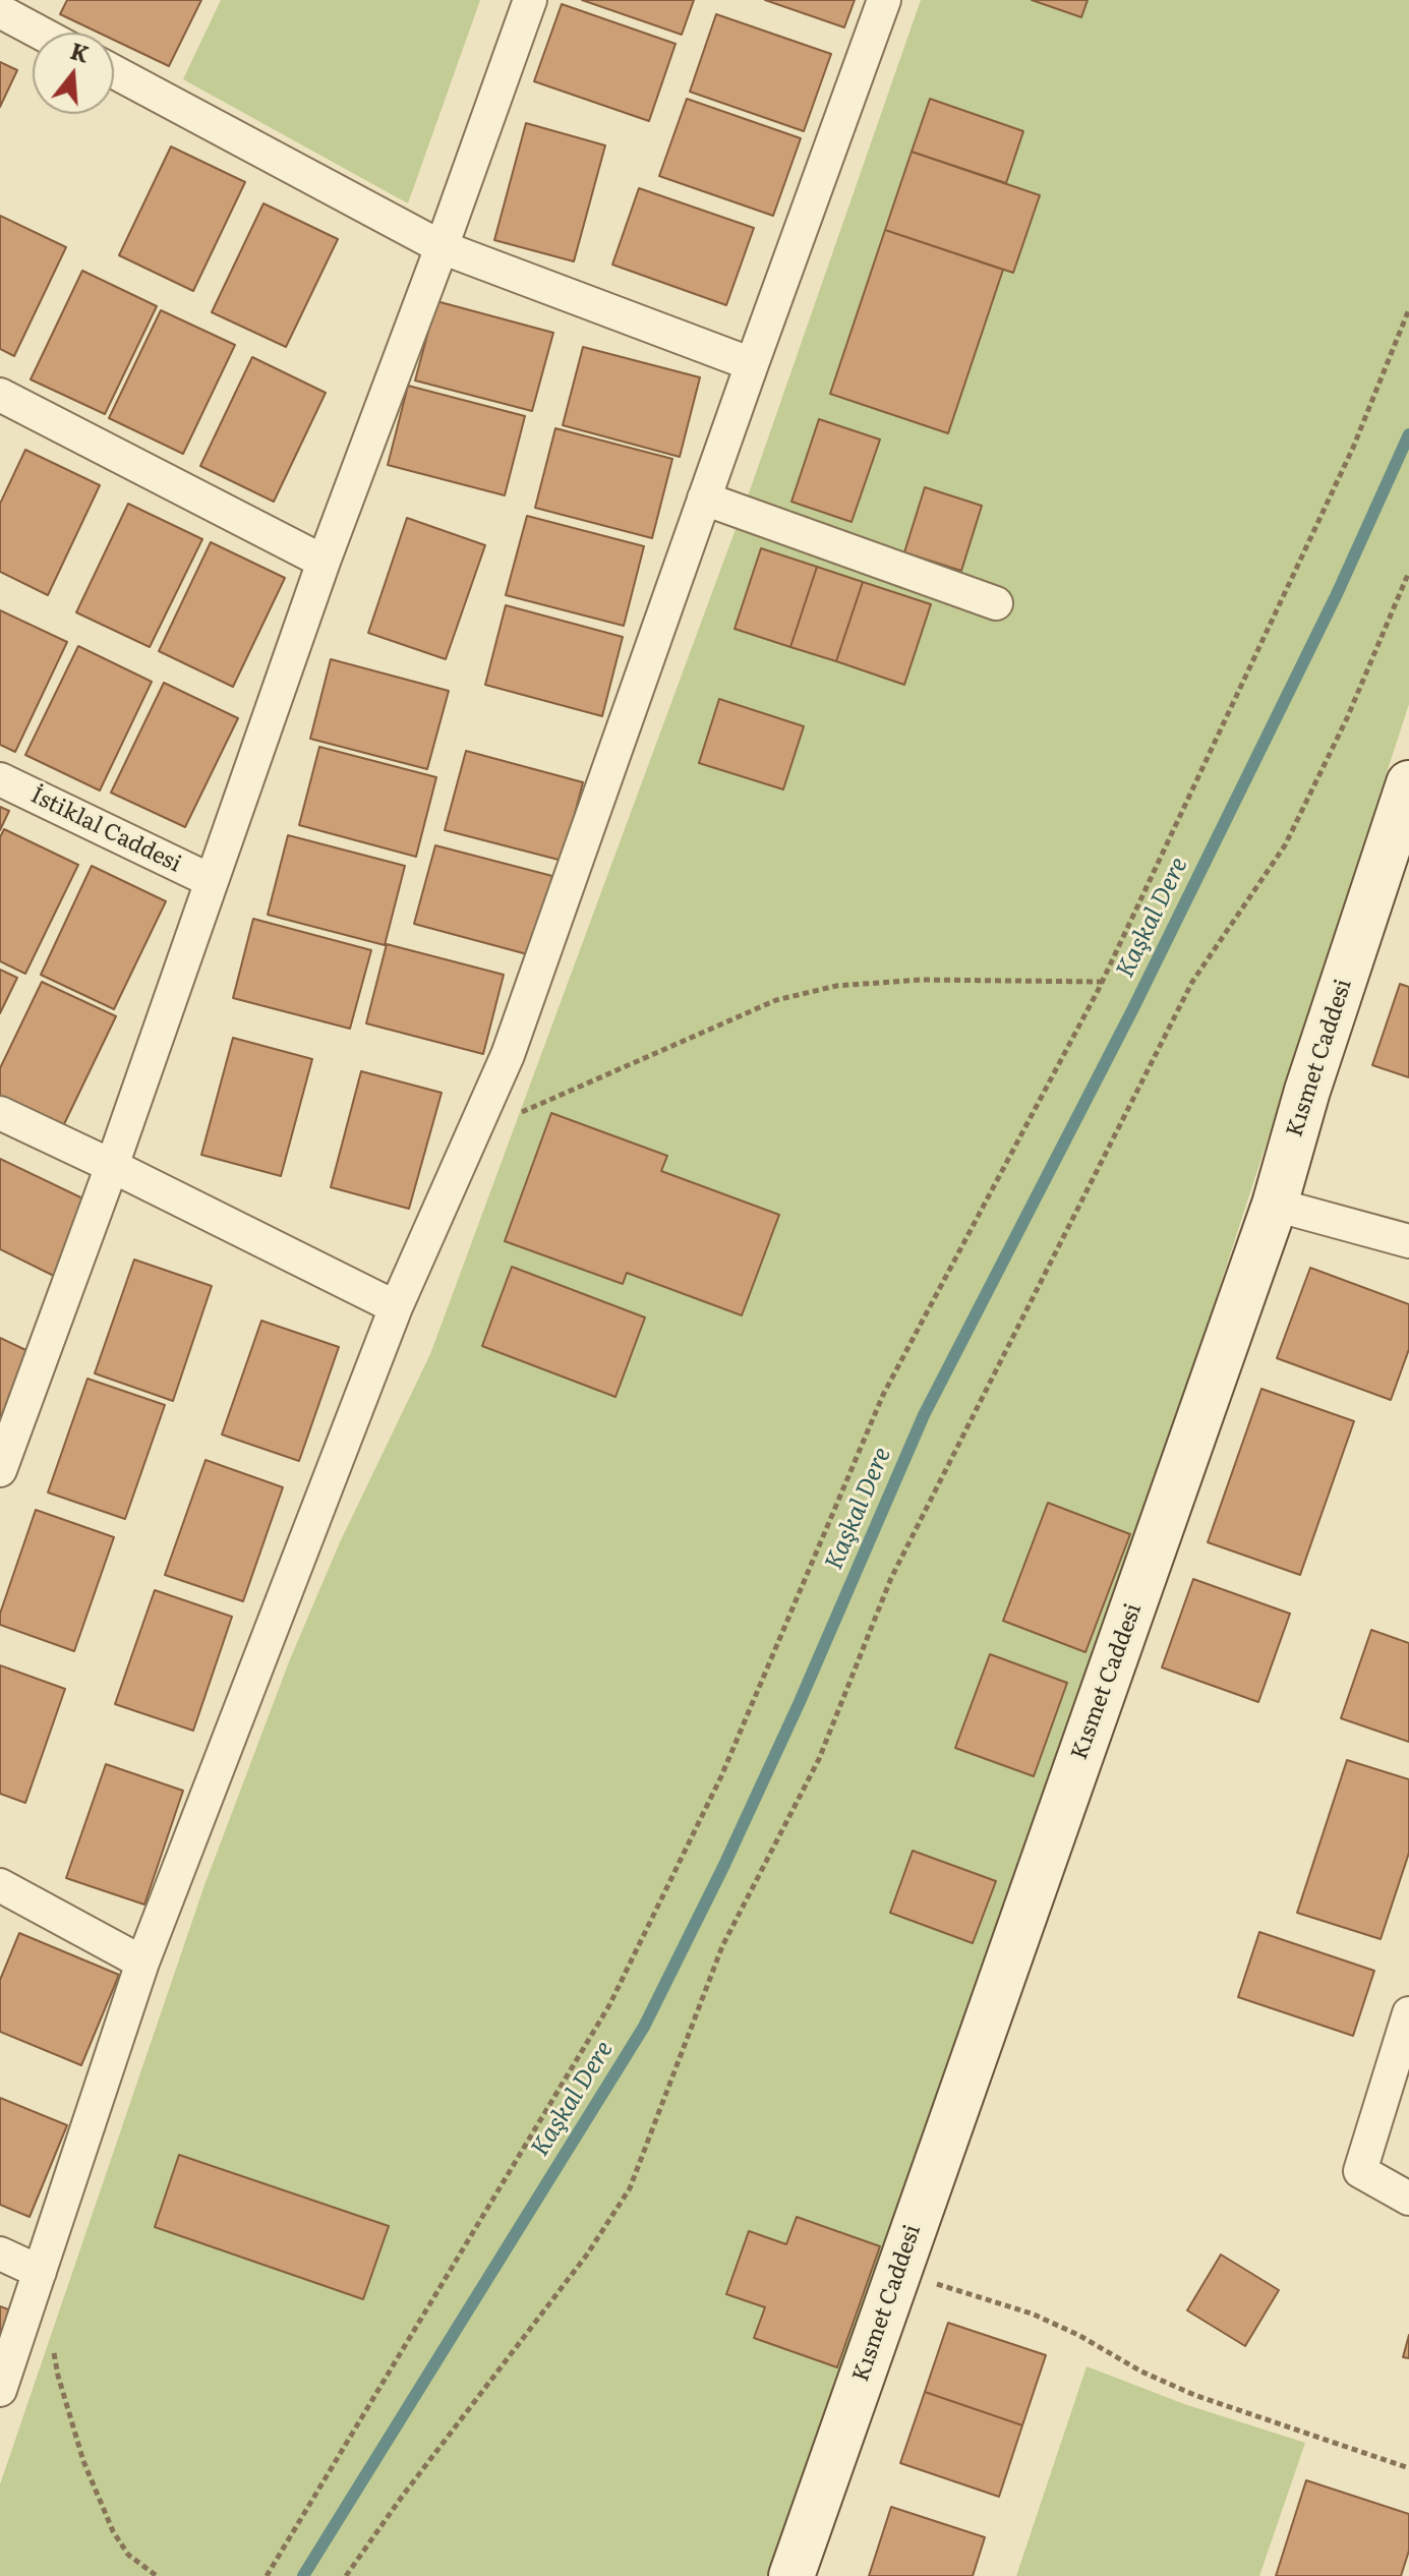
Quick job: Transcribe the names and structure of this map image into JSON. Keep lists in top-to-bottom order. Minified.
{"streets":{"main road":["Kısmet Caddesi"],"street":["İstiklal Caddesi"]},"water":["Kaşkal Dere"],"north":"top"}
